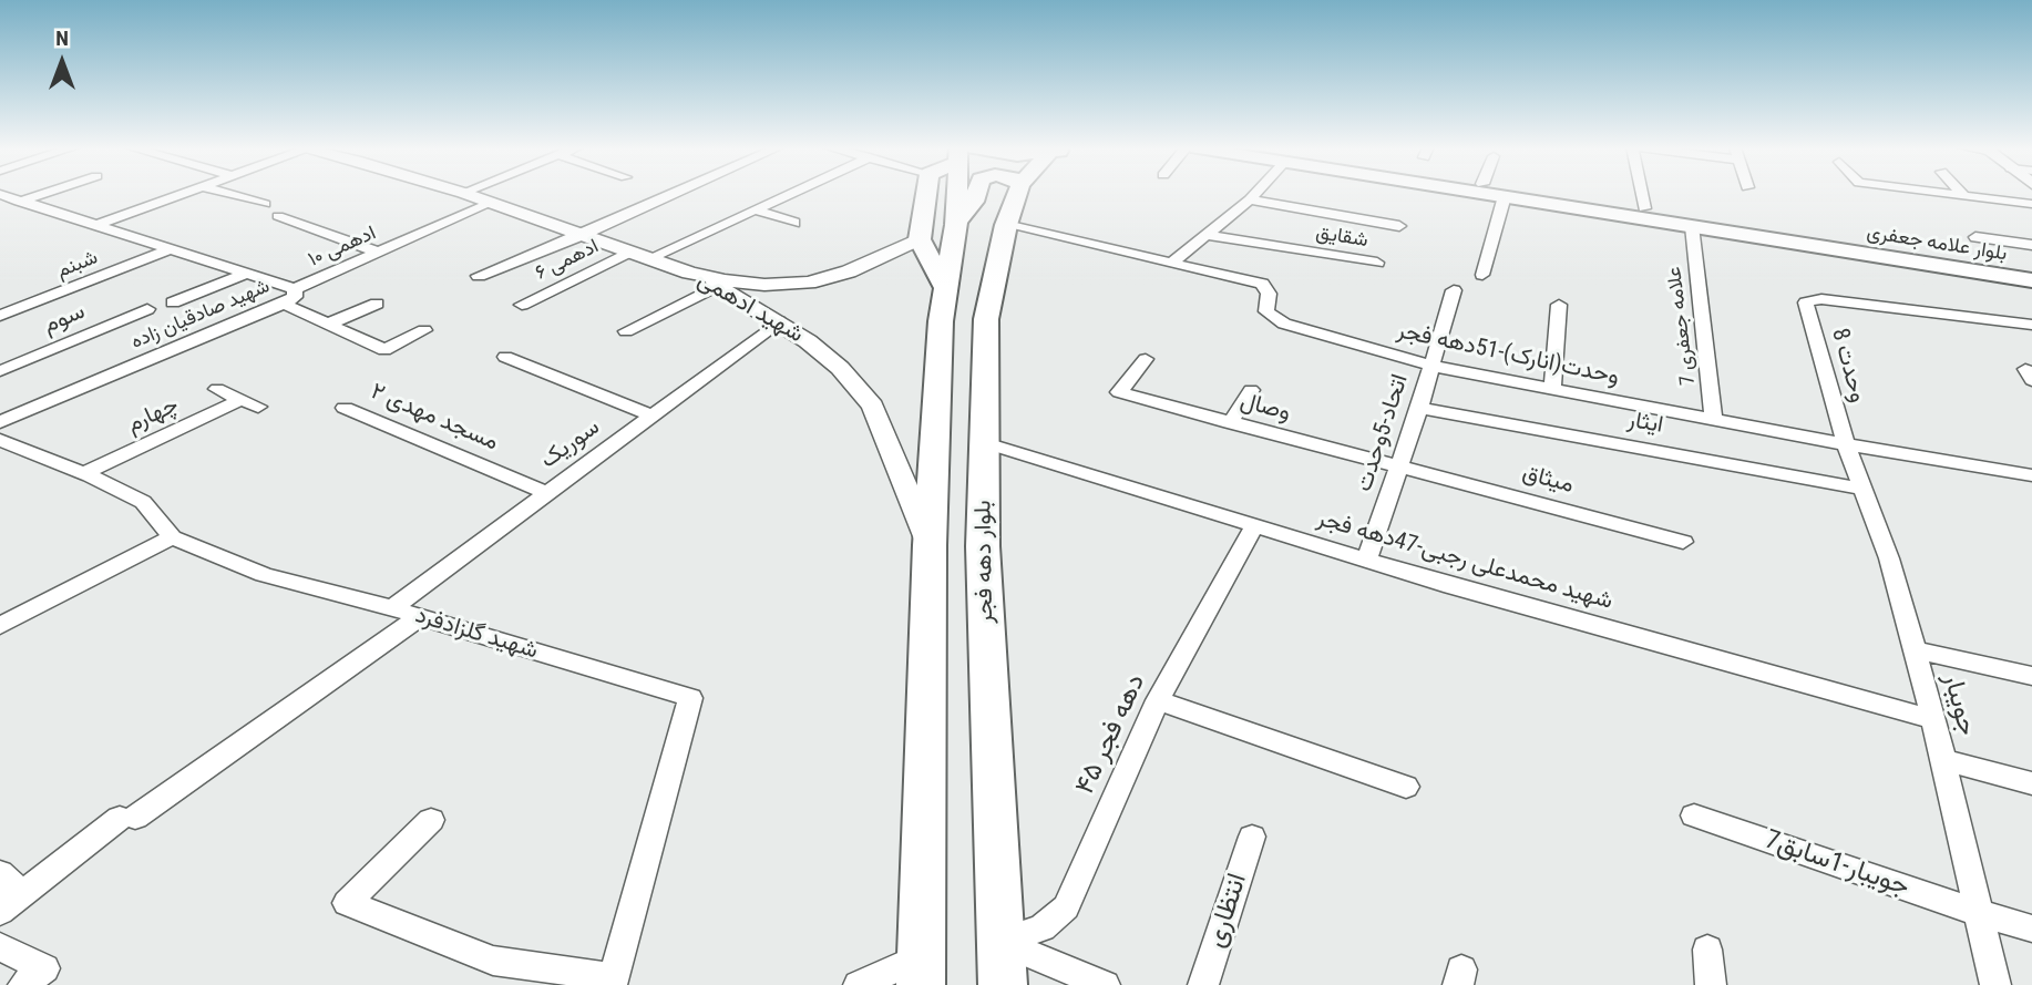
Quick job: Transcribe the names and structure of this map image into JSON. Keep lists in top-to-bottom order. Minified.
{"streets":{"main road":["بلوار علامه جعفری","بلوار دهه فجر"],"street":["شقایق","ادهمی ۱۰","ادهمی ۶","شبنم","شهید ادهمی","شهید صادقیان زاده","سوم","علامه جعفری 7","وحدت(انارک)-51دهه فجر","وحدت 8","وصال","چهارم","مسجد مهدی ۲","ایثار","اتحاد-5وحدت","سوریک","میثاق","شهید محمدعلی رجبی-47دهه فجر","شهید گلزادفرد","جویبار","دهه فجر ۴۵","7جویبار-1سابق","انتظاری"]},"crossings":[["بلوار علامه جعفری","علامه جعفری 7"],["ادهمی ۱۰","شهید صادقیان زاده"],["شبنم","شهید صادقیان زاده"],["شهید ادهمی","سوریک"],["شهید صادقیان زاده","شهید گلزادفرد"],["علامه جعفری 7","وحدت(انارک)-51دهه فجر"],["وحدت(انارک)-51دهه فجر","وحدت 8"],["وحدت(انارک)-51دهه فجر","اتحاد-5وحدت"],["وحدت(انارک)-51دهه فجر","بلوار دهه فجر"],["وحدت(انارک)-51دهه فجر","جویبار"],["وحدت 8","جویبار"],["وصال","اتحاد-5وحدت"],["وصال","میثاق"],["چهارم","شهید گلزادفرد"],["مسجد مهدی ۲","سوریک"],["ایثار","اتحاد-5وحدت"],["ایثار","جویبار"],["اتحاد-5وحدت","میثاق"],["اتحاد-5وحدت","شهید محمدعلی رجبی-47دهه فجر"],["سوریک","شهید گلزادفرد"],["شهید محمدعلی رجبی-47دهه فجر","بلوار دهه فجر"],["شهید محمدعلی رجبی-47دهه فجر","جویبار"],["شهید محمدعلی رجبی-47دهه فجر","دهه فجر ۴۵"],["بلوار دهه فجر","دهه فجر ۴۵"],["جویبار","7جویبار-1سابق"]],"north":"top"}
